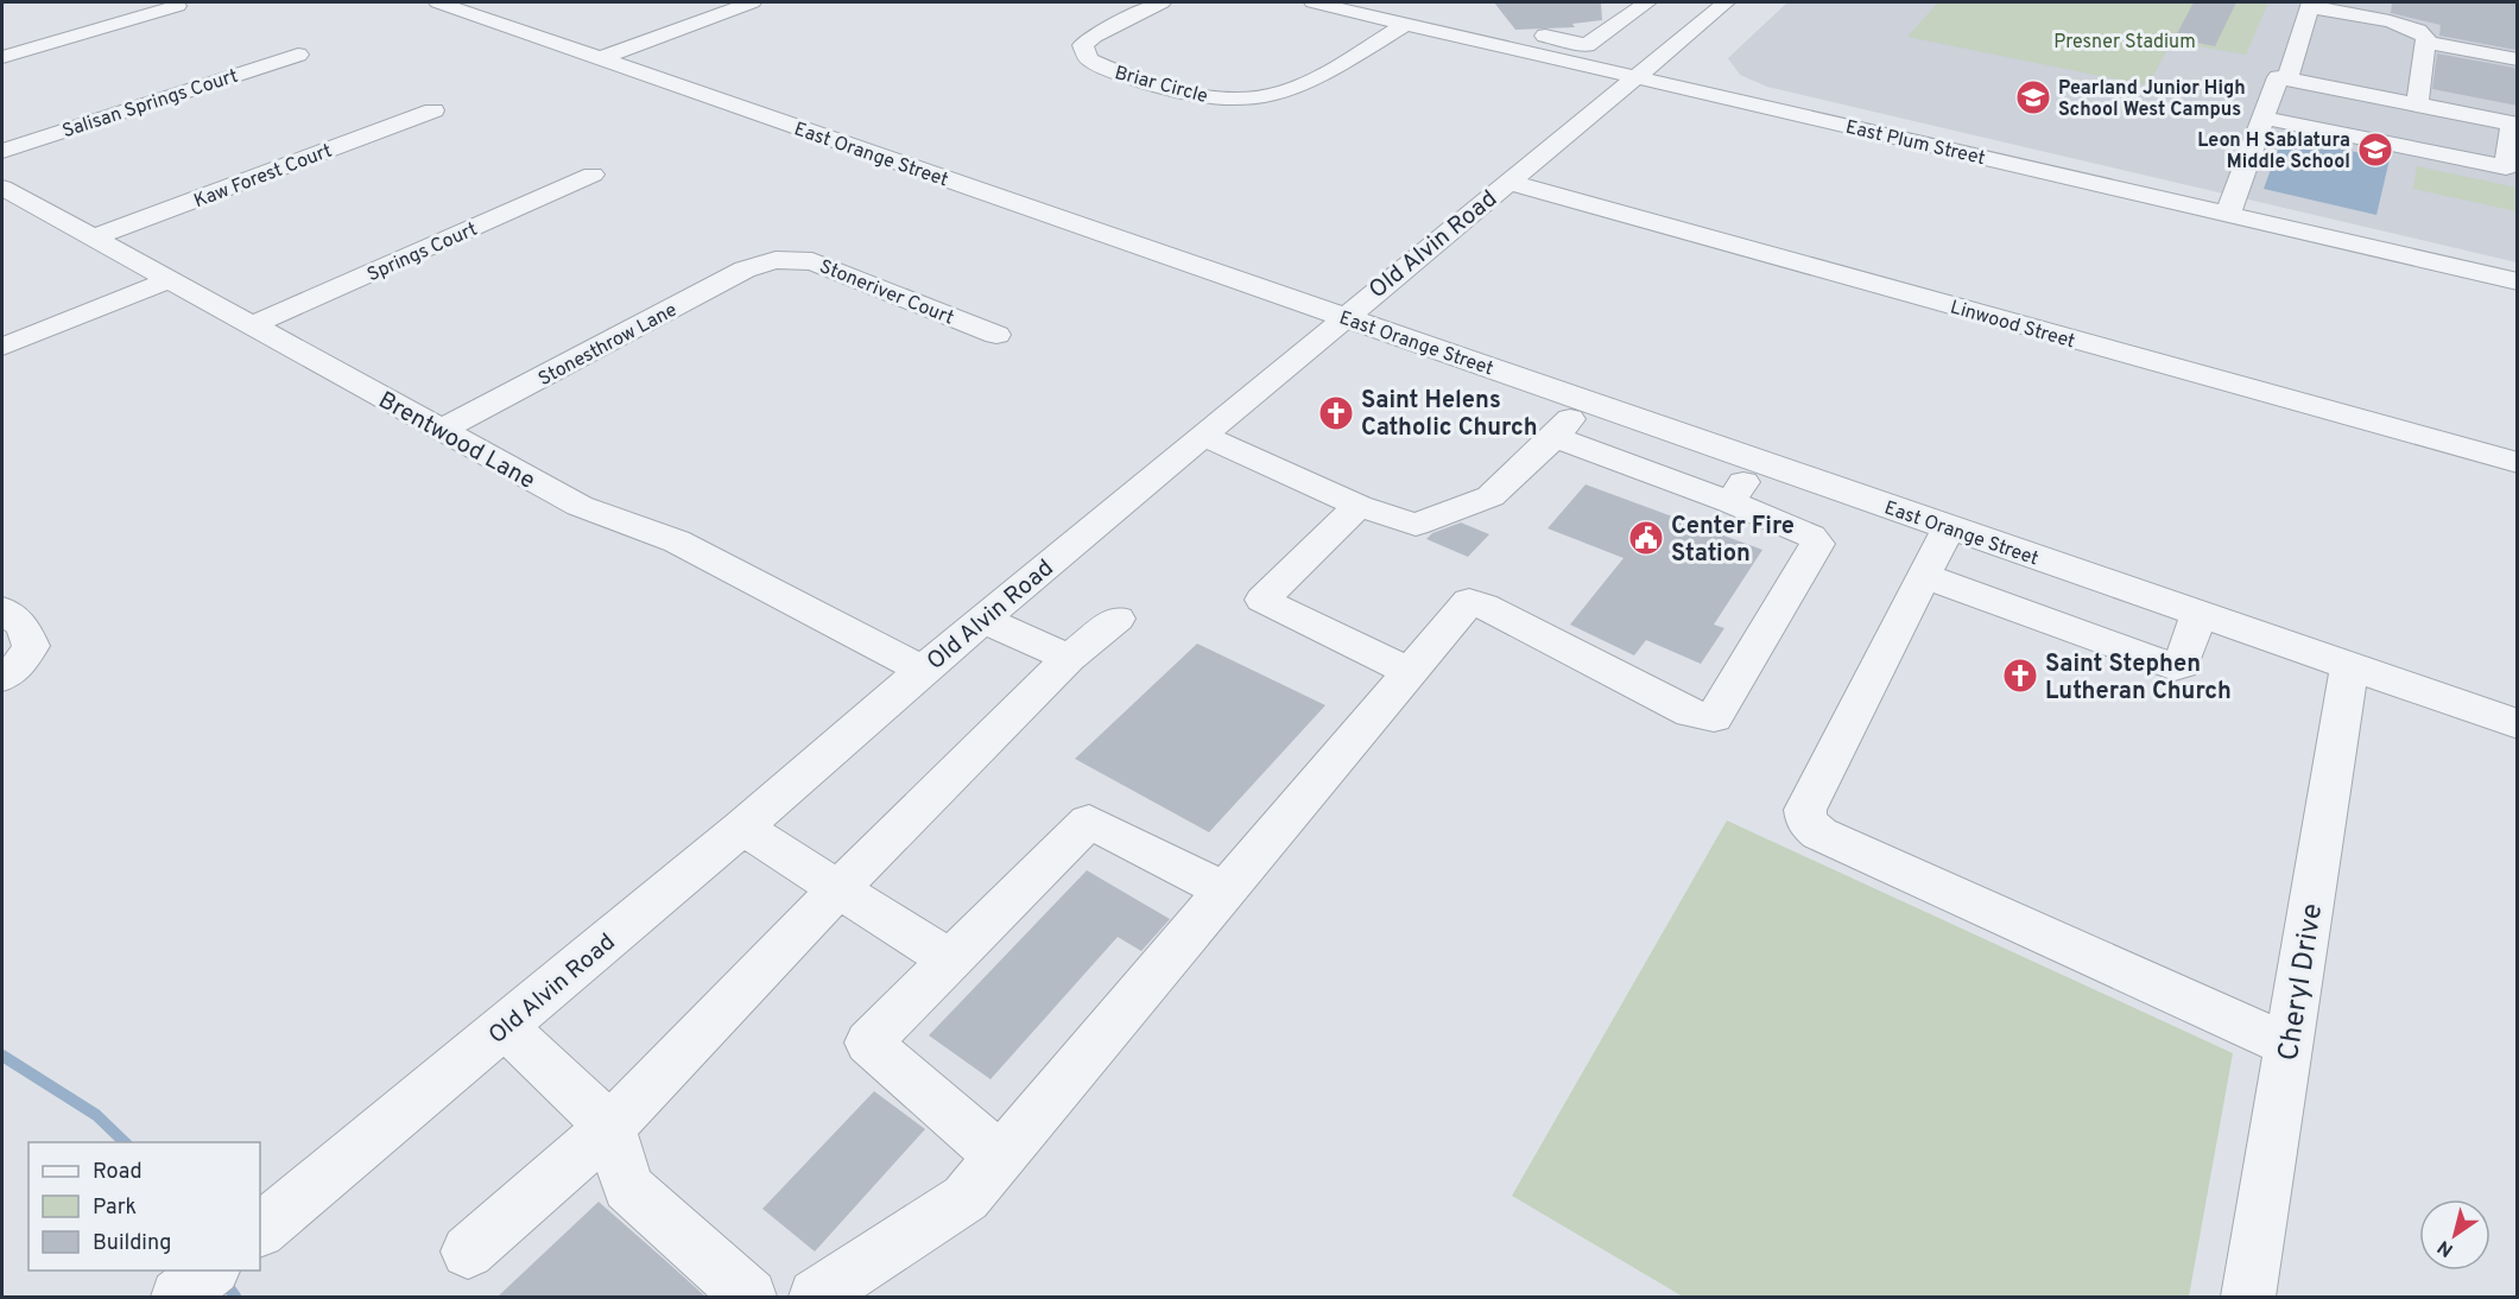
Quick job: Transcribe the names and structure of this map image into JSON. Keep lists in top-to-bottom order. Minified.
{"streets":{"street":["Briar Circle","Salisan Springs Court","East Plum Street","East Orange Street","Kaw Forest Court","Old Alvin Road","Springs Court","Stoneriver Court","Linwood Street","Stonesthrow Lane","Brentwood Lane","Cheryl Drive"]},"crossings":[["Briar Circle","East Plum Street"],["East Plum Street","Old Alvin Road"],["East Orange Street","Old Alvin Road"],["East Orange Street","Cheryl Drive"],["Kaw Forest Court","Brentwood Lane"],["Old Alvin Road","Linwood Street"],["Old Alvin Road","Brentwood Lane"],["Springs Court","Brentwood Lane"],["Stoneriver Court","Stonesthrow Lane"],["Stonesthrow Lane","Brentwood Lane"]],"parks":["Presner Stadium"],"places":{"school or university":["Pearland Junior High School West Campus","Leon H Sablatura Middle School"],"church":["Saint Helens Catholic Church","Saint Stephen Lutheran Church"],"public building":["Center Fire Station"]},"legend":["Road","Park","Building"],"north":"bottom left"}
